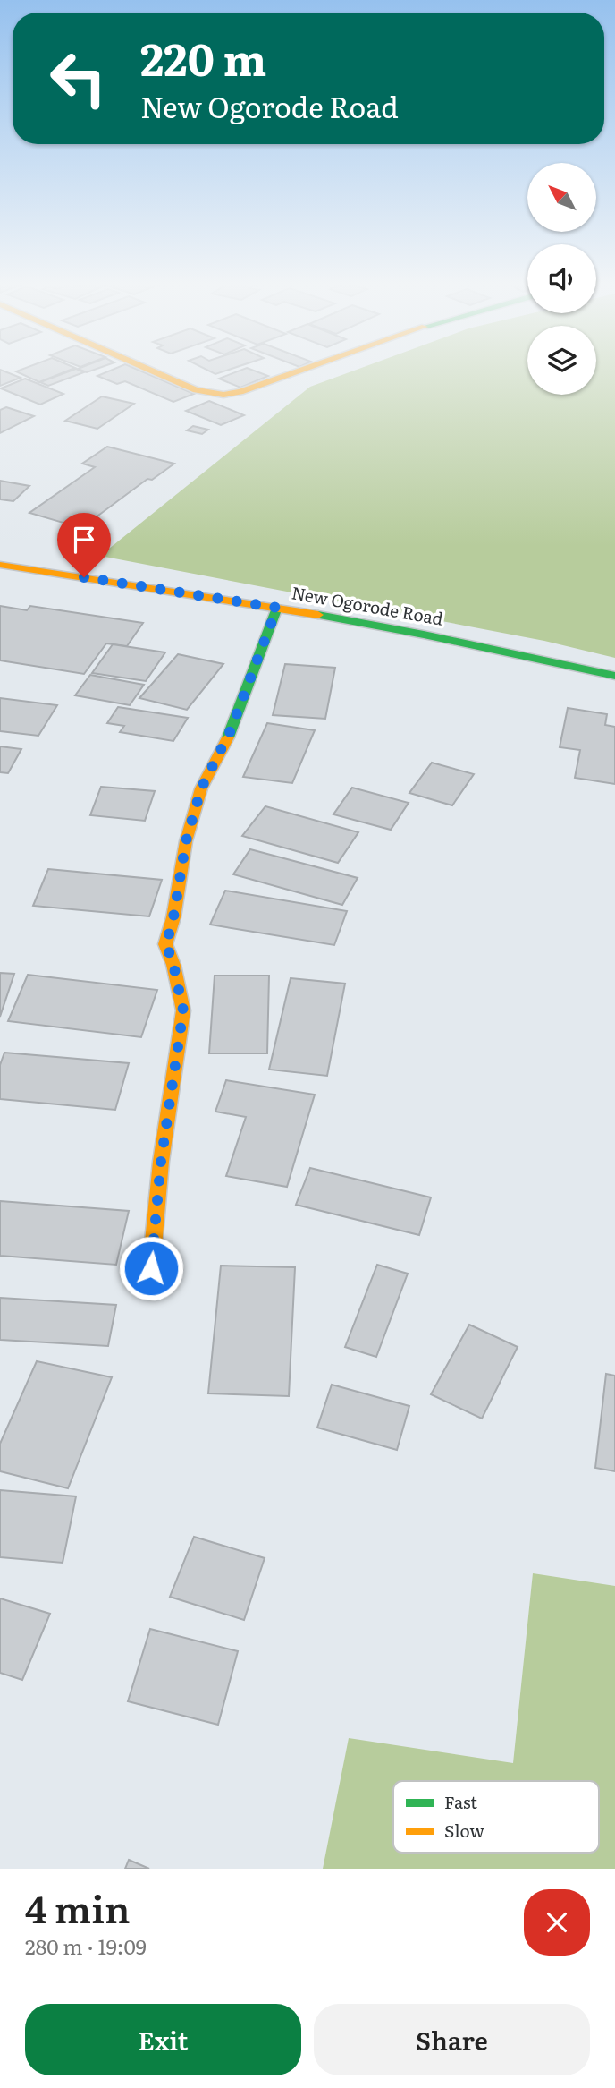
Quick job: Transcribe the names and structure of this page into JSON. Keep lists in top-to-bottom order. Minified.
{"streets":{"street":["New Ogorode Road"]},"legend":["Fast","Slow"],"north":"top left","page":{"turn":["220 m","New Ogorode Road"],"heading":["4 min","280 m · 19:09"],"buttons":["Exit","Share"]}}
